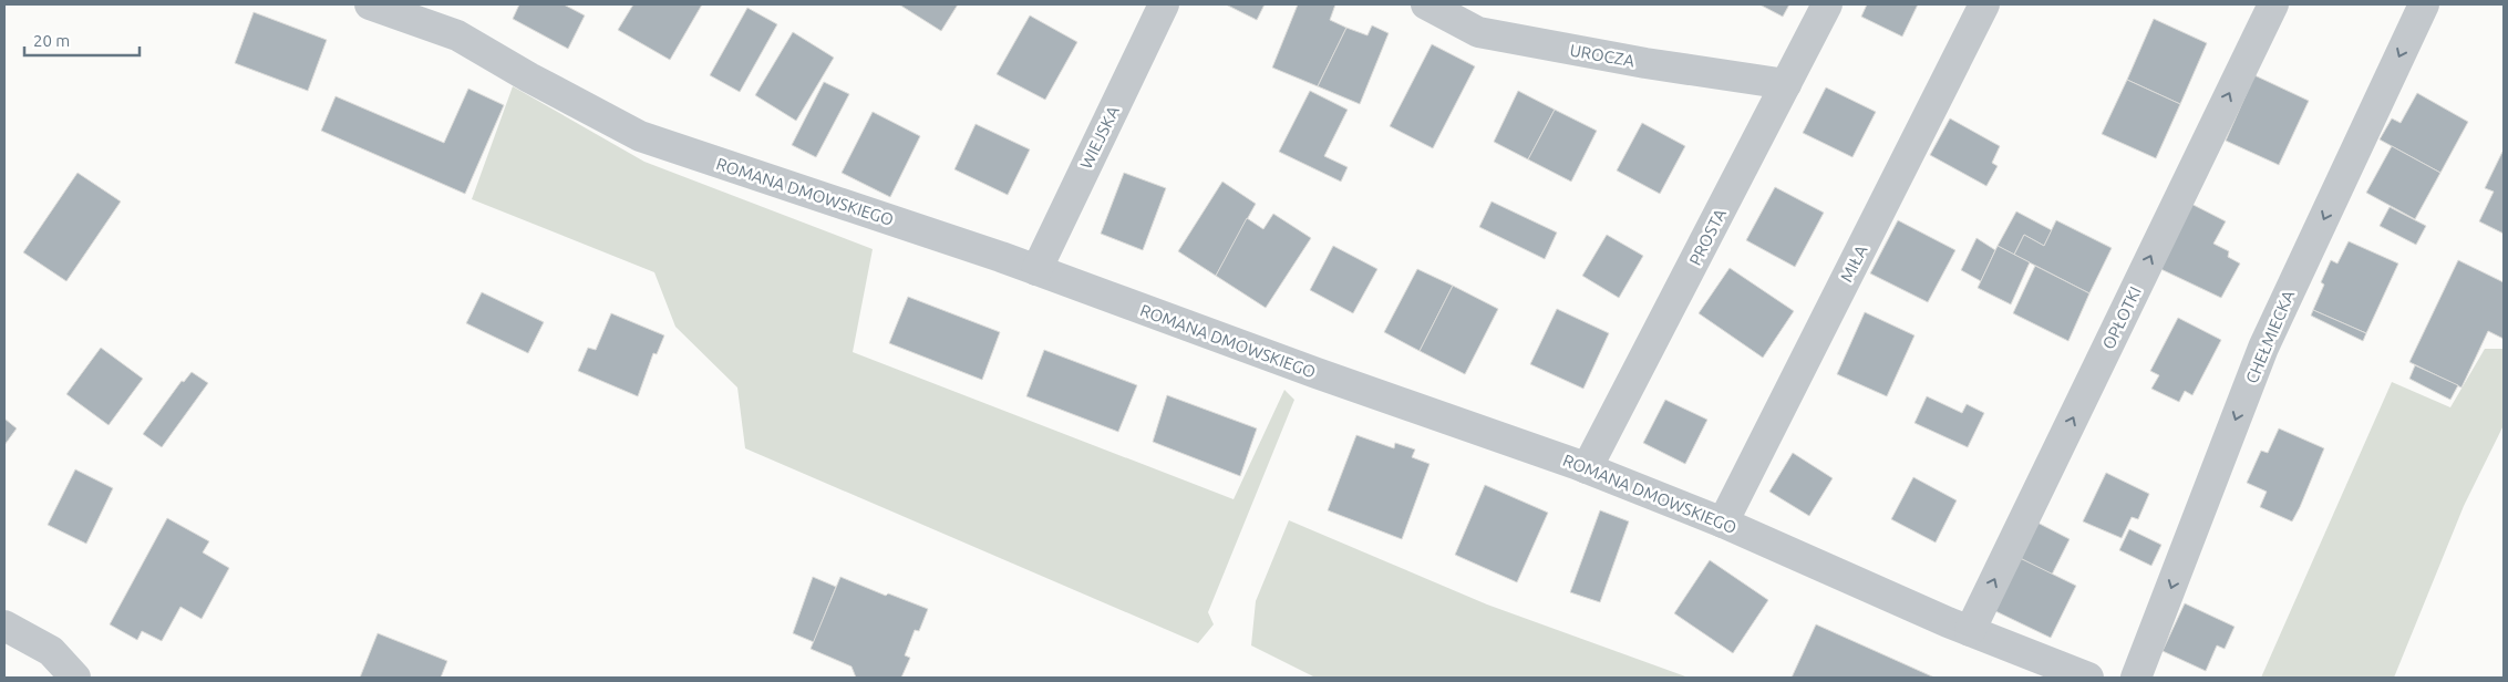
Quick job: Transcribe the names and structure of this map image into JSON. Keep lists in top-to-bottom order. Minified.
{"streets":{"street":["UROCZA","WIEJSKA","ROMANA DMOWSKIEGO","PROSTA","MIŁA","OPŁOTKI","CHEŁMIECKA"]},"crossings":[["UROCZA","PROSTA"],["WIEJSKA","ROMANA DMOWSKIEGO"],["ROMANA DMOWSKIEGO","PROSTA"],["ROMANA DMOWSKIEGO","MIŁA"],["ROMANA DMOWSKIEGO","OPŁOTKI"]],"one_way":["OPŁOTKI","CHEŁMIECKA"],"scale_bar":"20 m"}
